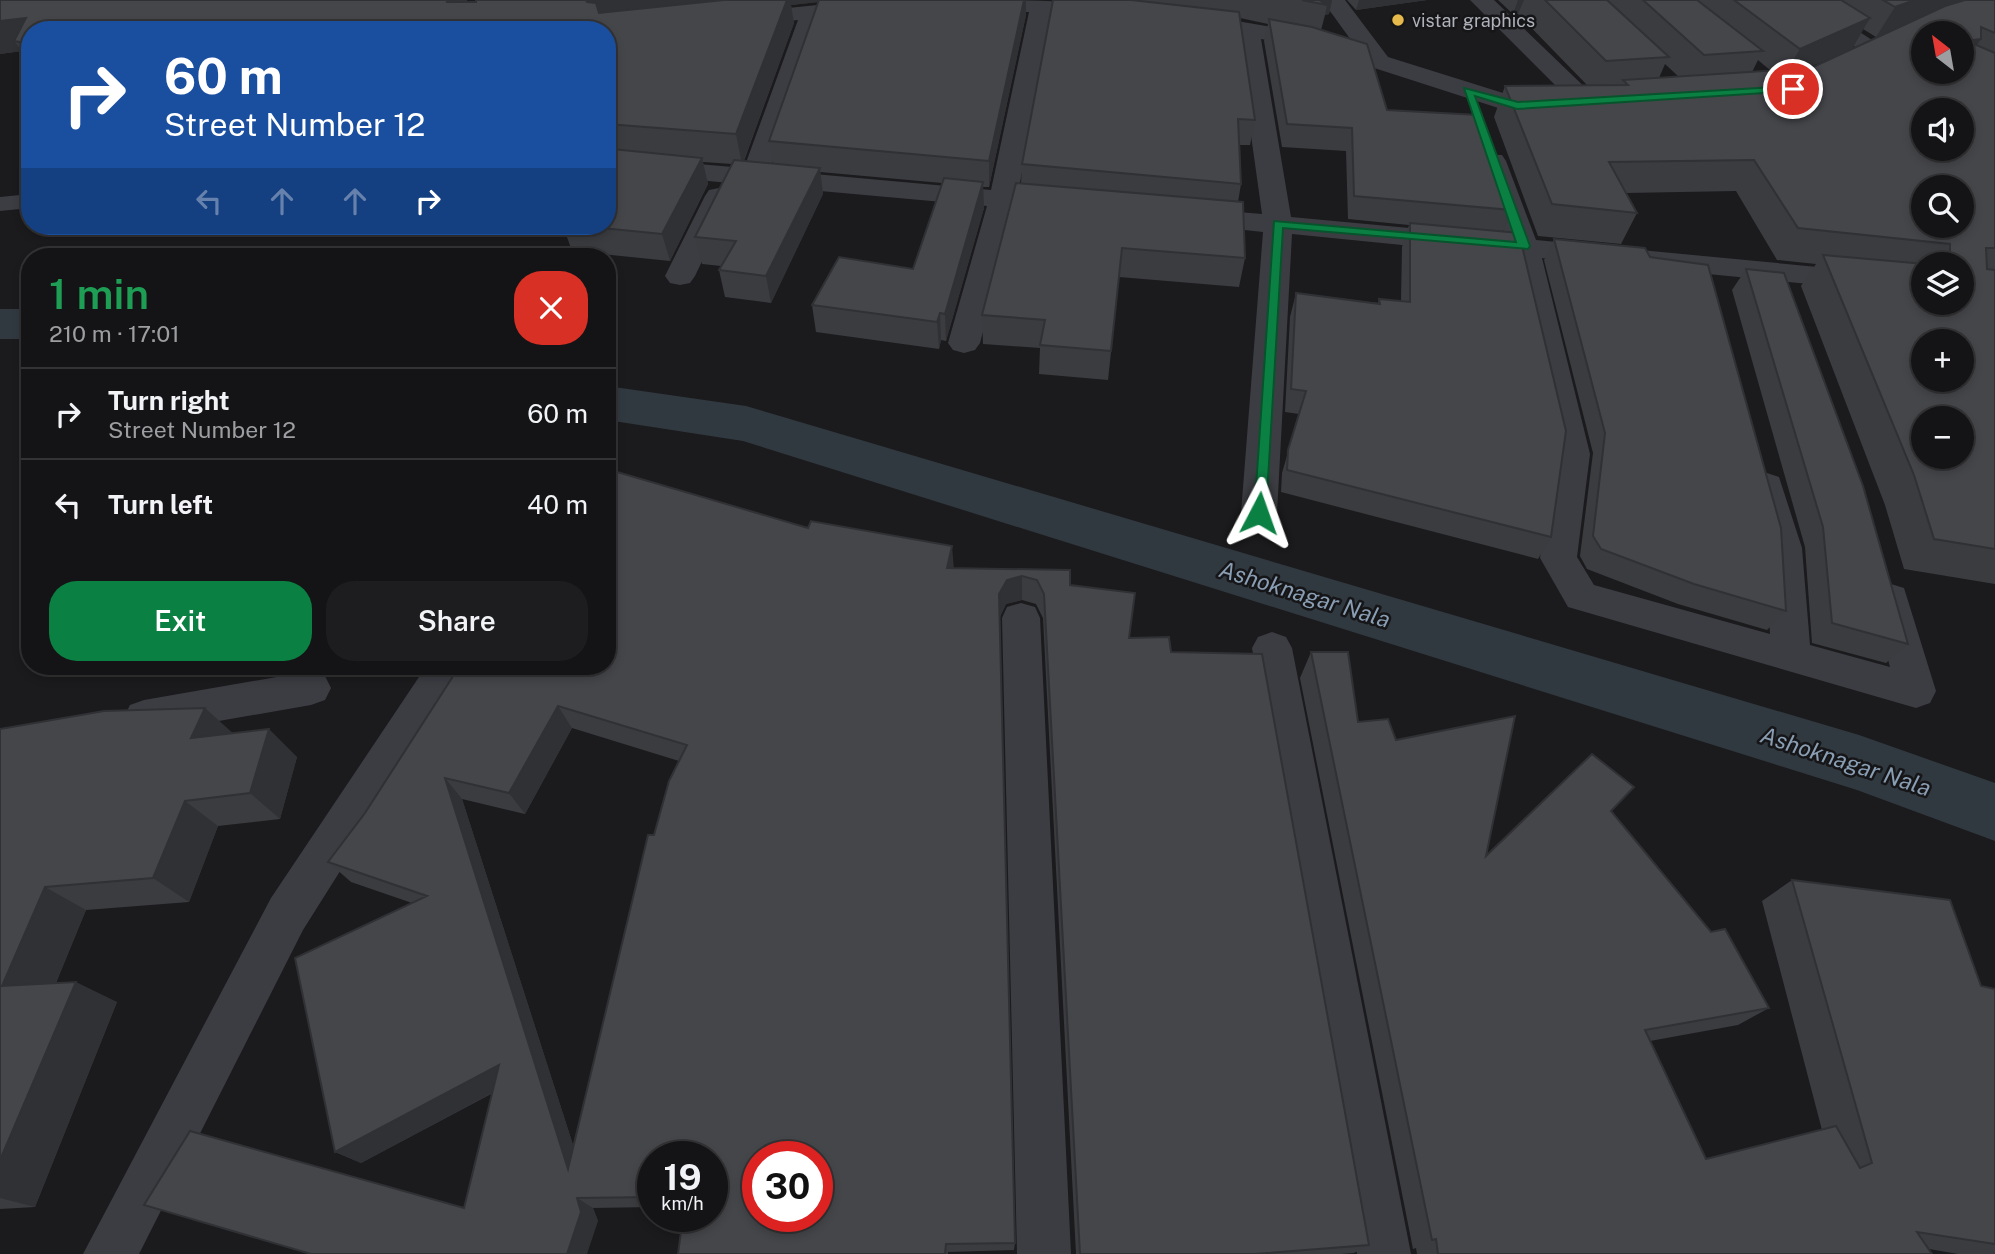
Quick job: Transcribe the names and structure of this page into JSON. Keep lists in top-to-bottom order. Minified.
{"water":["Ashoknagar Nala"],"places":["vistar graphics"],"north":"top left","page":{"map_buttons":["+","−"],"turn":["60 m","Street Number 12"],"heading":["1 min","210 m · 17:01"],"list":[{"name":"Turn right","note":"Street Number 12","value":"60 m"},{"name":"Turn left","value":"40 m"}],"buttons":["Exit","Share"],"speed":"19 km/h","limit":"30"}}
